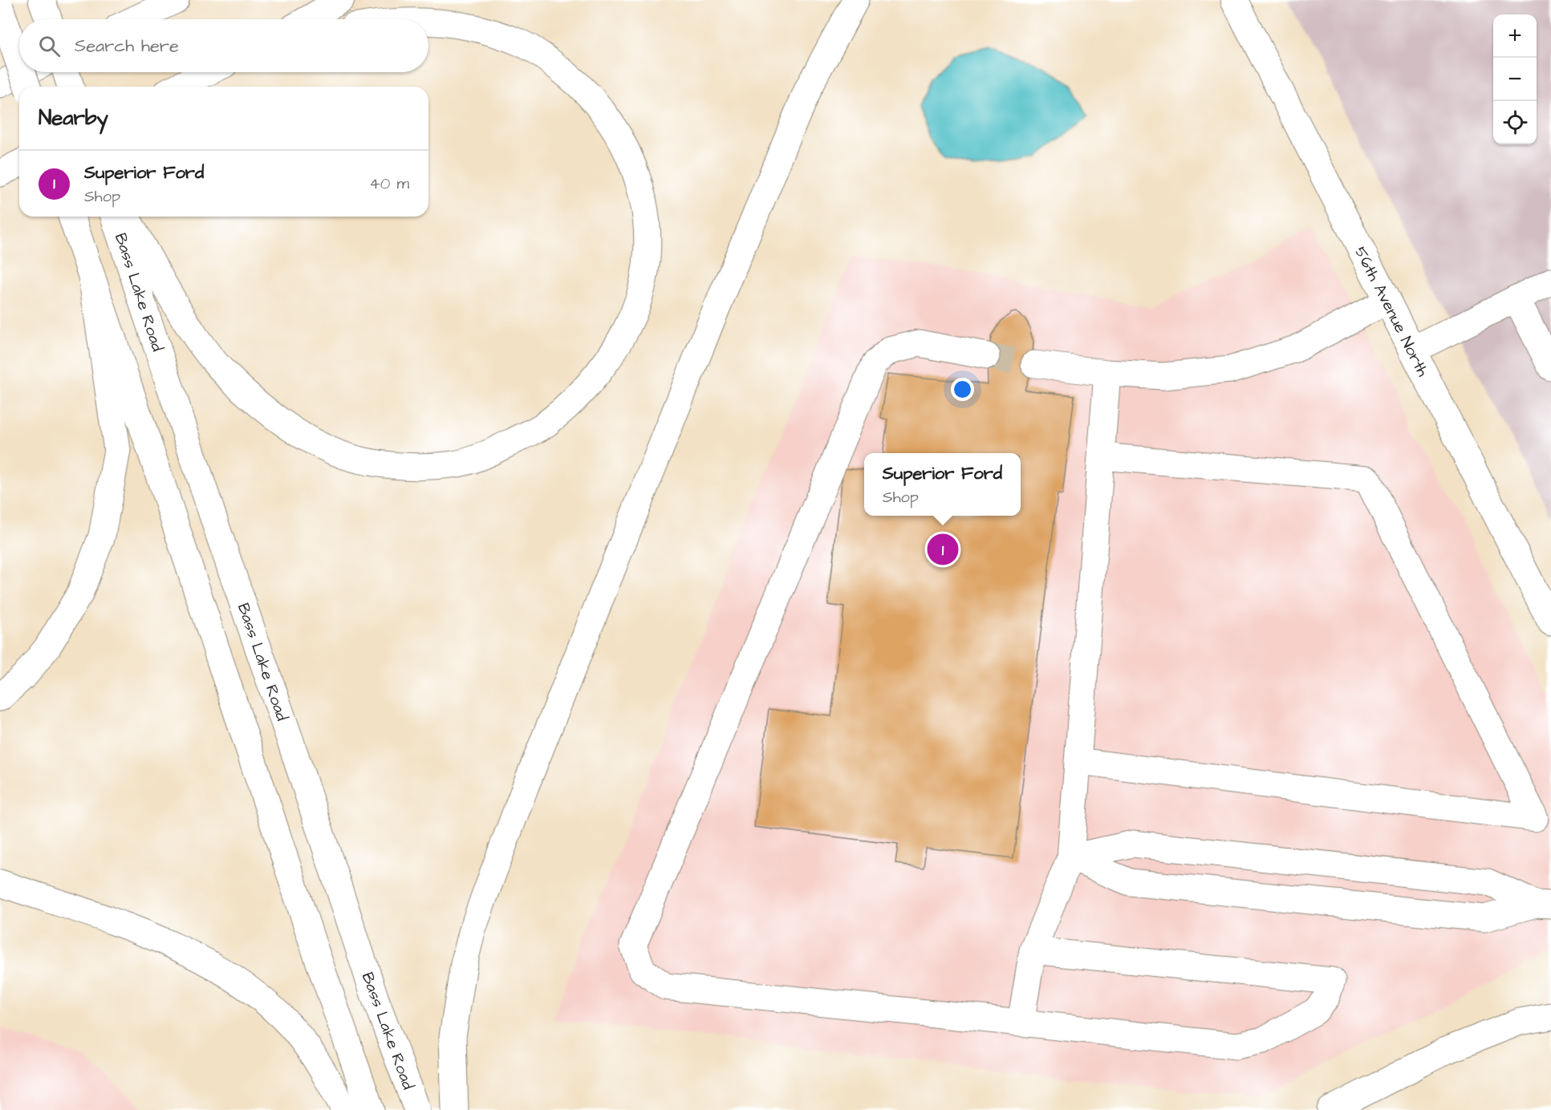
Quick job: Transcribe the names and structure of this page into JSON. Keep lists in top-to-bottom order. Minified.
{"streets":{"main road":["Bass Lake Road","56th Avenue North"]},"page":{"map_buttons":["+","−"],"search":"Search here","heading":"Nearby","list":[{"mark":"1","name":"Superior Ford","note":"Shop","value":"40 m"}],"popup":["Superior Ford","Shop"],"pins":"1"}}
